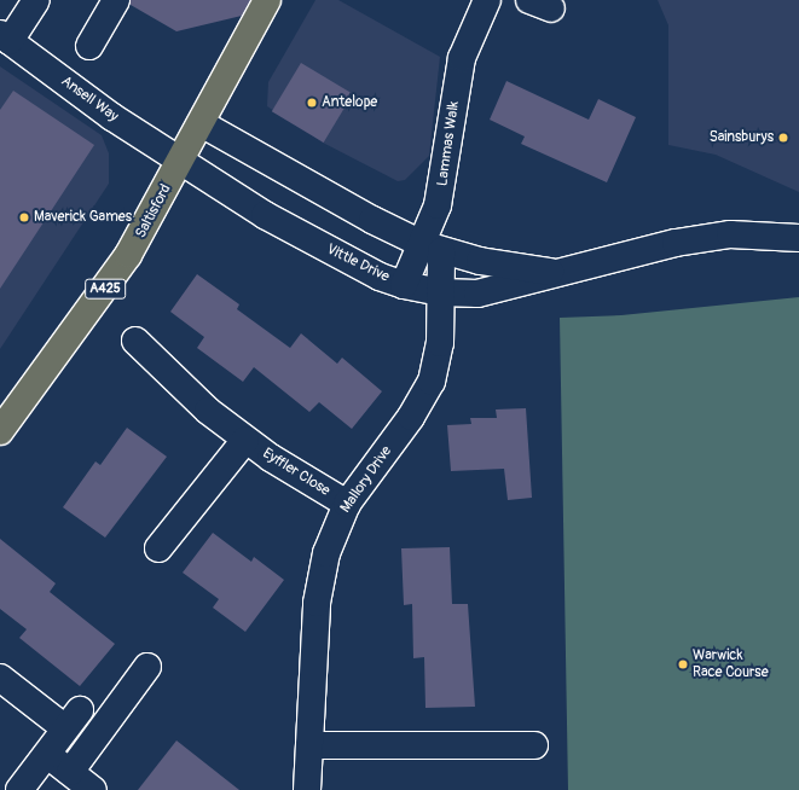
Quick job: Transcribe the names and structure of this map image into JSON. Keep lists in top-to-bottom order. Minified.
{"streets":{"main road":["Saltisford","A425"],"street":["Ansell Way","Lammas Walk","Vittle Drive","Eyffler Close","Mallory Drive"]},"crossings":[["Ansell Way","Saltisford"],["Ansell Way","Vittle Drive"],["Lammas Walk","Vittle Drive"],["Lammas Walk","Mallory Drive"],["Saltisford","Vittle Drive"],["Vittle Drive","Mallory Drive"],["Eyffler Close","Mallory Drive"]],"places":["Antelope","Sainsburys","Maverick Games","Warwick Race Course"]}
